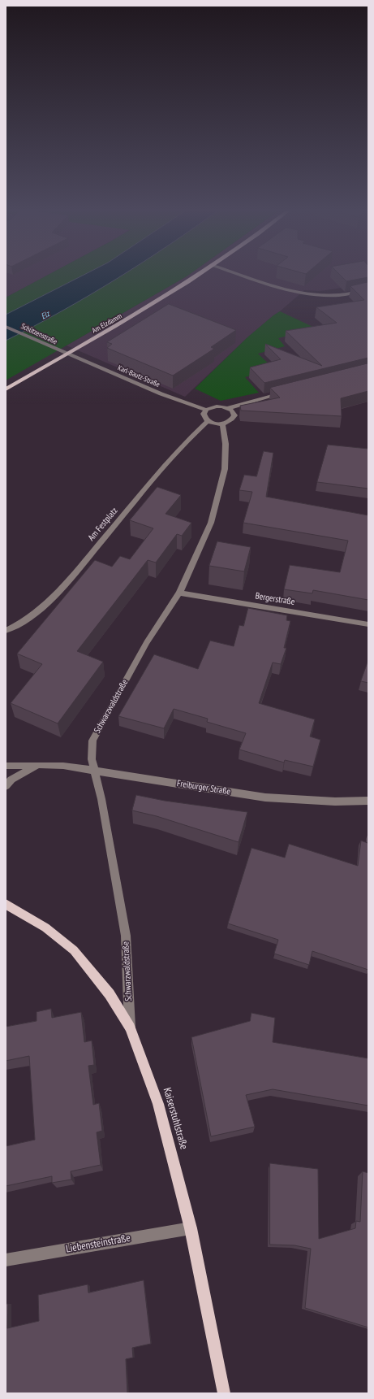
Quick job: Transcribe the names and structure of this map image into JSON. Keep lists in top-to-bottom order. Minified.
{"streets":{"main road":["Am Elzdamm","Kaiserstuhlstraße"],"street":["Schützenstraße","Karl-Bautz-Straße","Am Festplatz","Bergerstraße","Schwarzwaldstraße","Freiburger Straße","Liebensteinstraße"]},"crossings":[["Am Elzdamm","Schützenstraße"],["Am Elzdamm","Karl-Bautz-Straße"],["Schützenstraße","Karl-Bautz-Straße"],["Bergerstraße","Schwarzwaldstraße"],["Schwarzwaldstraße","Kaiserstuhlstraße"],["Kaiserstuhlstraße","Liebensteinstraße"]],"water":["Elz"]}
